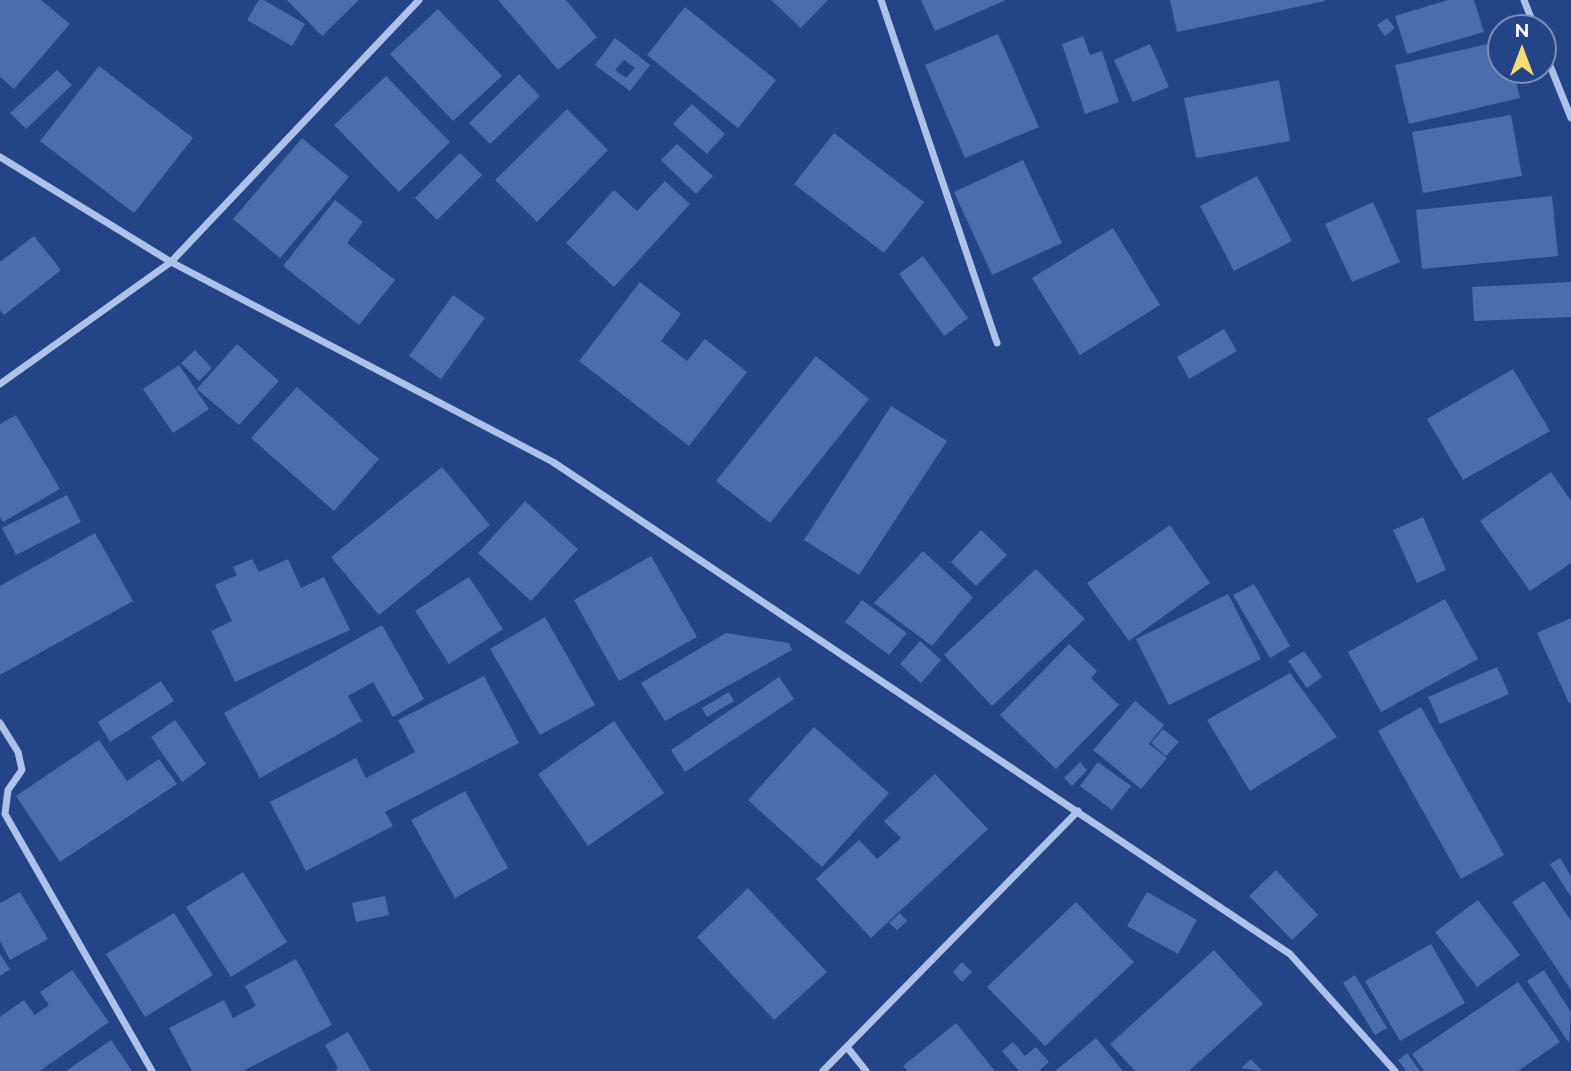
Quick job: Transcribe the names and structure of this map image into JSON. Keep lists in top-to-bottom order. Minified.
{"north":"top"}
